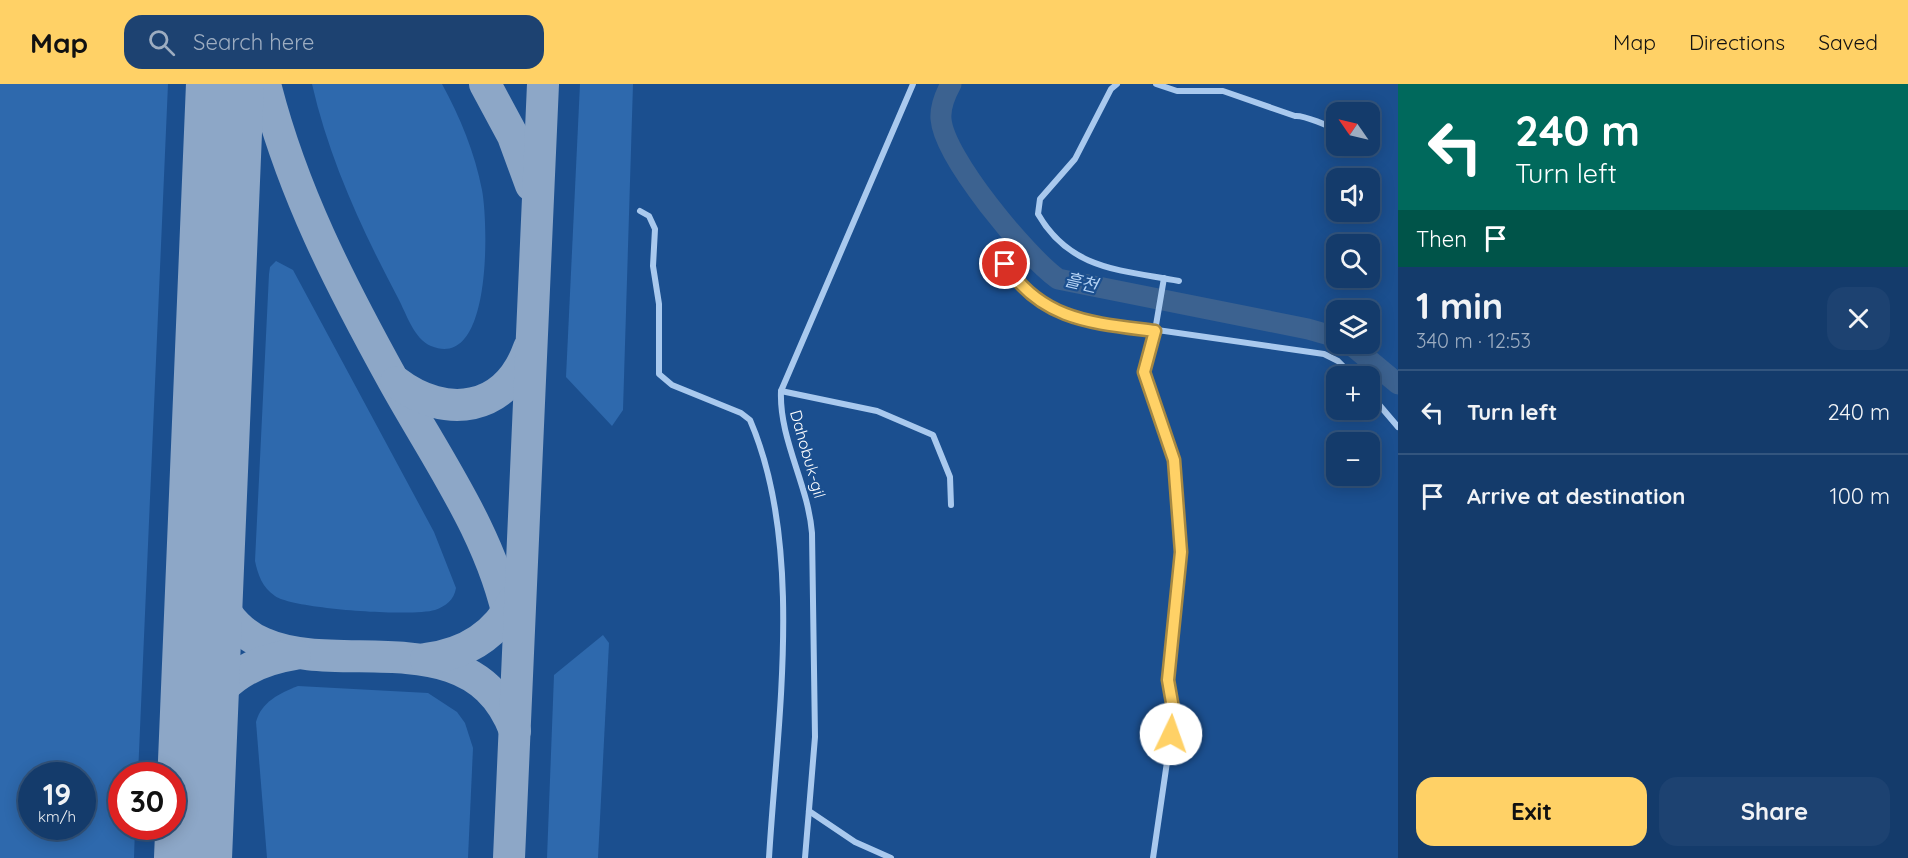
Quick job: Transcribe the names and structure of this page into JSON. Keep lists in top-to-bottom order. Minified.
{"streets":{"street":["Dahobuk-gil"]},"water":["흘천"],"north":"top left","page":{"header":"Map","search":"Search here","nav":["Map","Directions","Saved"],"turn":["240 m","Turn left"],"map_buttons":["+","−"],"then":"Then","heading":["1 min","340 m · 12:53"],"list":[{"name":"Turn left","value":"240 m"},{"name":"Arrive at destination","value":"100 m"}],"speed":"19 km/h","limit":"30","buttons":["Exit","Share"]}}
